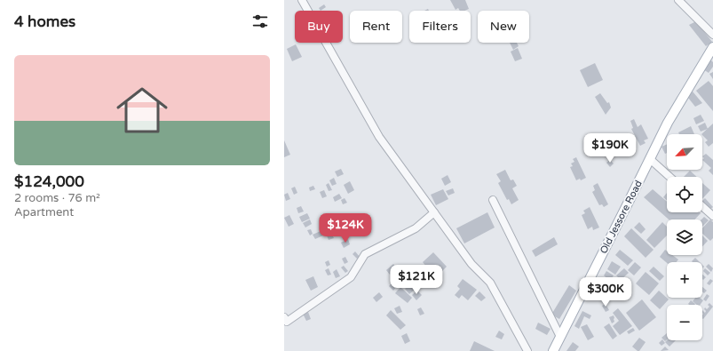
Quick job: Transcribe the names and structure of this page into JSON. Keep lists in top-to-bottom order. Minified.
{"streets":{"main road":["Old Jessore Road"]},"north":"bottom left","page":{"heading":"4 homes","chip":["Buy","Rent","Filters","New"],"list":[{"name":"$124,000","note":"2 rooms · 76 m² · Apartment"}],"price":["$190K","$124K","$121K","$300K"],"map_buttons":["+","−"]}}
